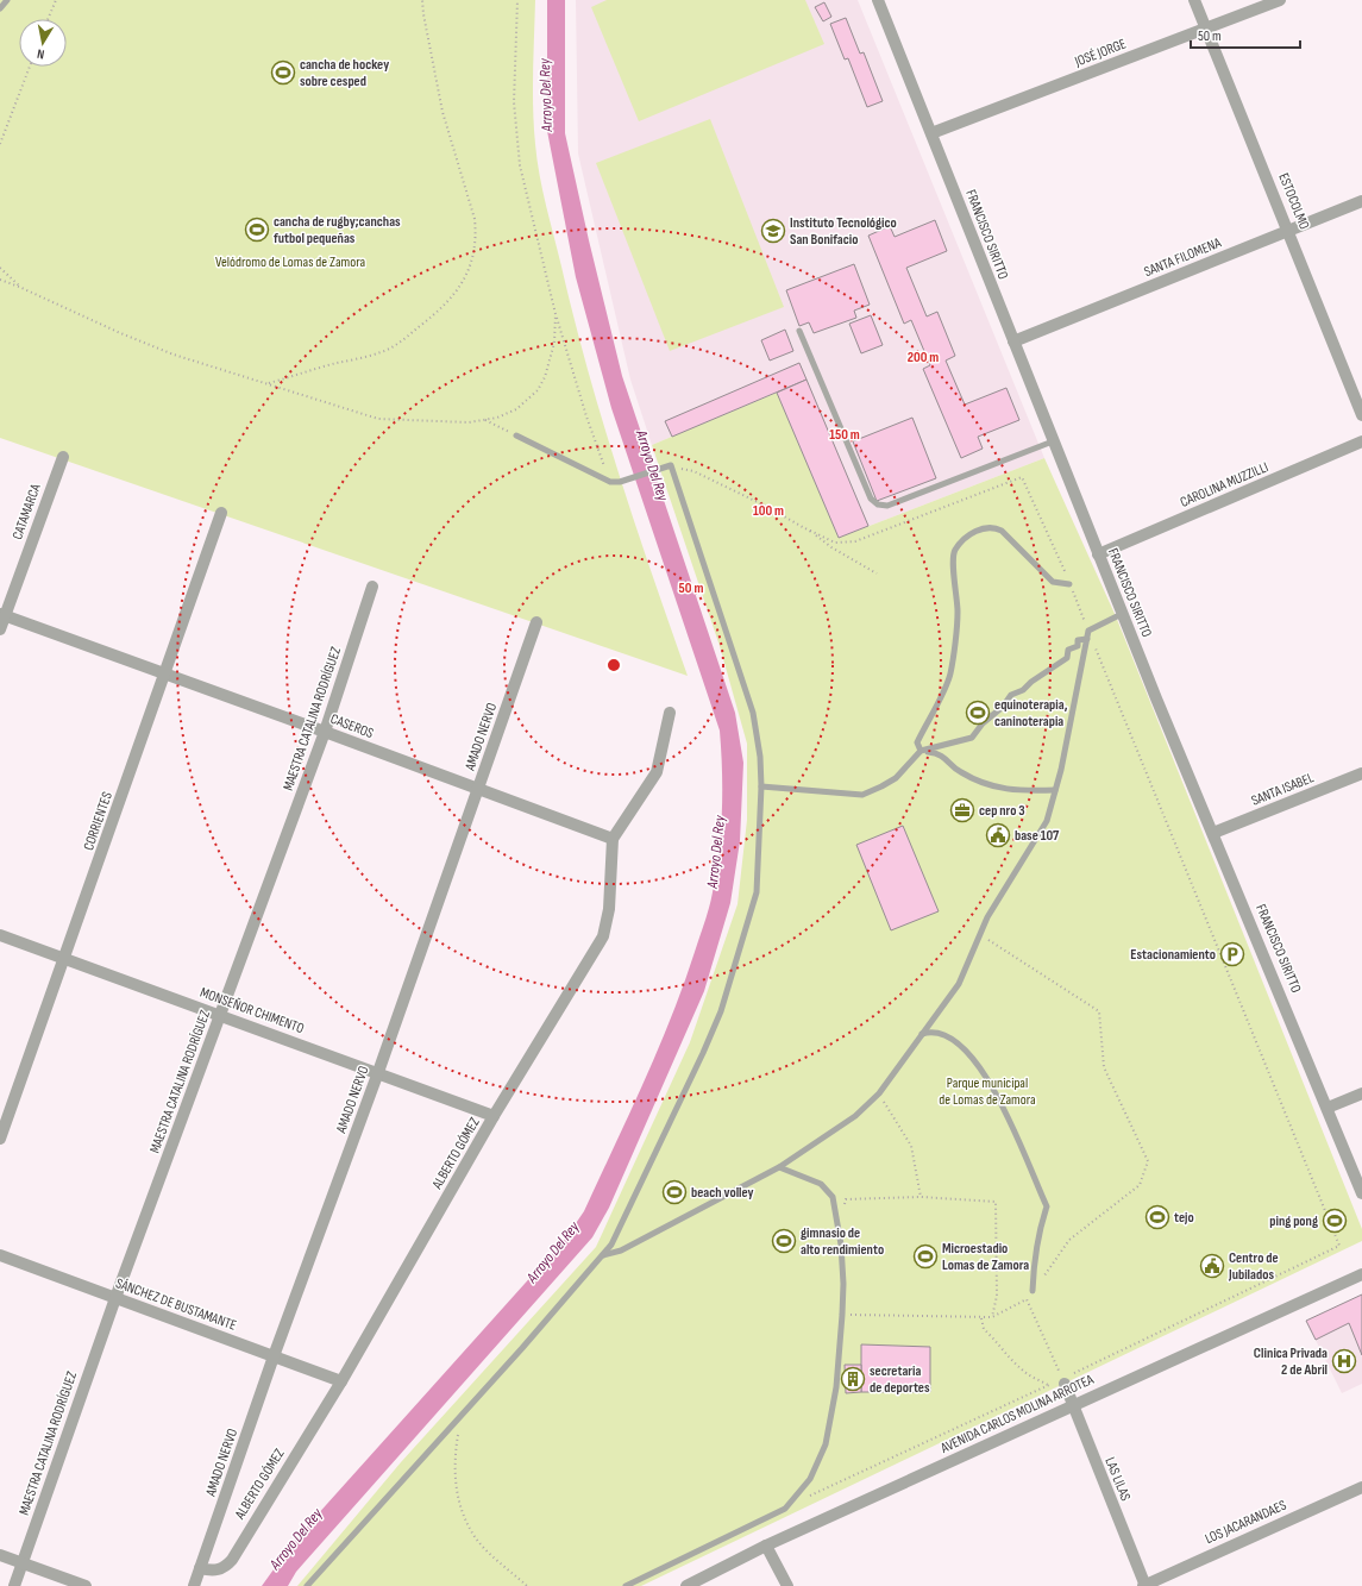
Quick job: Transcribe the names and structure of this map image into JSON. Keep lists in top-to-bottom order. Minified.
{"streets":{"street":["JOSÉ JORGE","ESTOCOLMO","FRANCISCO SIRITTO","SANTA FILOMENA","CAROLINA MUZZILLI","CATAMARCA","MAESTRA CATALINA RODRÍGUEZ","CASEROS","AMADO NERVO","SANTA ISABEL","CORRIENTES","MONSEÑOR CHIMENTO","ALBERTO GÓMEZ","SÁNCHEZ DE BUSTAMANTE","AVENIDA CARLOS MOLINA ARROTEA","LAS LILAS","LOS JACARANDAES"]},"crossings":[["JOSÉ JORGE","ESTOCOLMO"],["JOSÉ JORGE","FRANCISCO SIRITTO"],["ESTOCOLMO","SANTA FILOMENA"],["FRANCISCO SIRITTO","SANTA FILOMENA"],["FRANCISCO SIRITTO","CAROLINA MUZZILLI"],["FRANCISCO SIRITTO","SANTA ISABEL"],["CATAMARCA","CASEROS"],["MAESTRA CATALINA RODRÍGUEZ","CASEROS"],["MAESTRA CATALINA RODRÍGUEZ","MONSEÑOR CHIMENTO"],["MAESTRA CATALINA RODRÍGUEZ","SÁNCHEZ DE BUSTAMANTE"],["CASEROS","AMADO NERVO"],["CASEROS","CORRIENTES"],["CASEROS","ALBERTO GÓMEZ"],["AMADO NERVO","MONSEÑOR CHIMENTO"],["AMADO NERVO","ALBERTO GÓMEZ"],["AMADO NERVO","SÁNCHEZ DE BUSTAMANTE"],["CORRIENTES","MONSEÑOR CHIMENTO"],["MONSEÑOR CHIMENTO","ALBERTO GÓMEZ"],["ALBERTO GÓMEZ","SÁNCHEZ DE BUSTAMANTE"],["AVENIDA CARLOS MOLINA ARROTEA","LAS LILAS"],["LAS LILAS","LOS JACARANDAES"]],"water":["Arroyo Del Rey"],"parks":["Velódromo de Lomas de Zamora","Parque municipal de Lomas de Zamora"],"places":{"sports":["cancha de hockey sobre cesped","cancha de rugby;canchas futbol pequeñas","equinoterapia, caninoterapia","beach volley","tejo","ping pong","gimnasio de alto rendimiento","Microestadio Lomas de Zamora"],"school or university":["Instituto Tecnológico San Bonifacio"],"office":["cep nro 3"],"public building":["base 107","Centro de Jubilados"],"parking":["Estacionamiento"],"hospital":["Clinica Privada 2 de Abril"],"building":["secretaria de deportes"]},"scale_bar":"50 m","north":"bottom","rings":["200 m","150 m","100 m","50 m"]}
